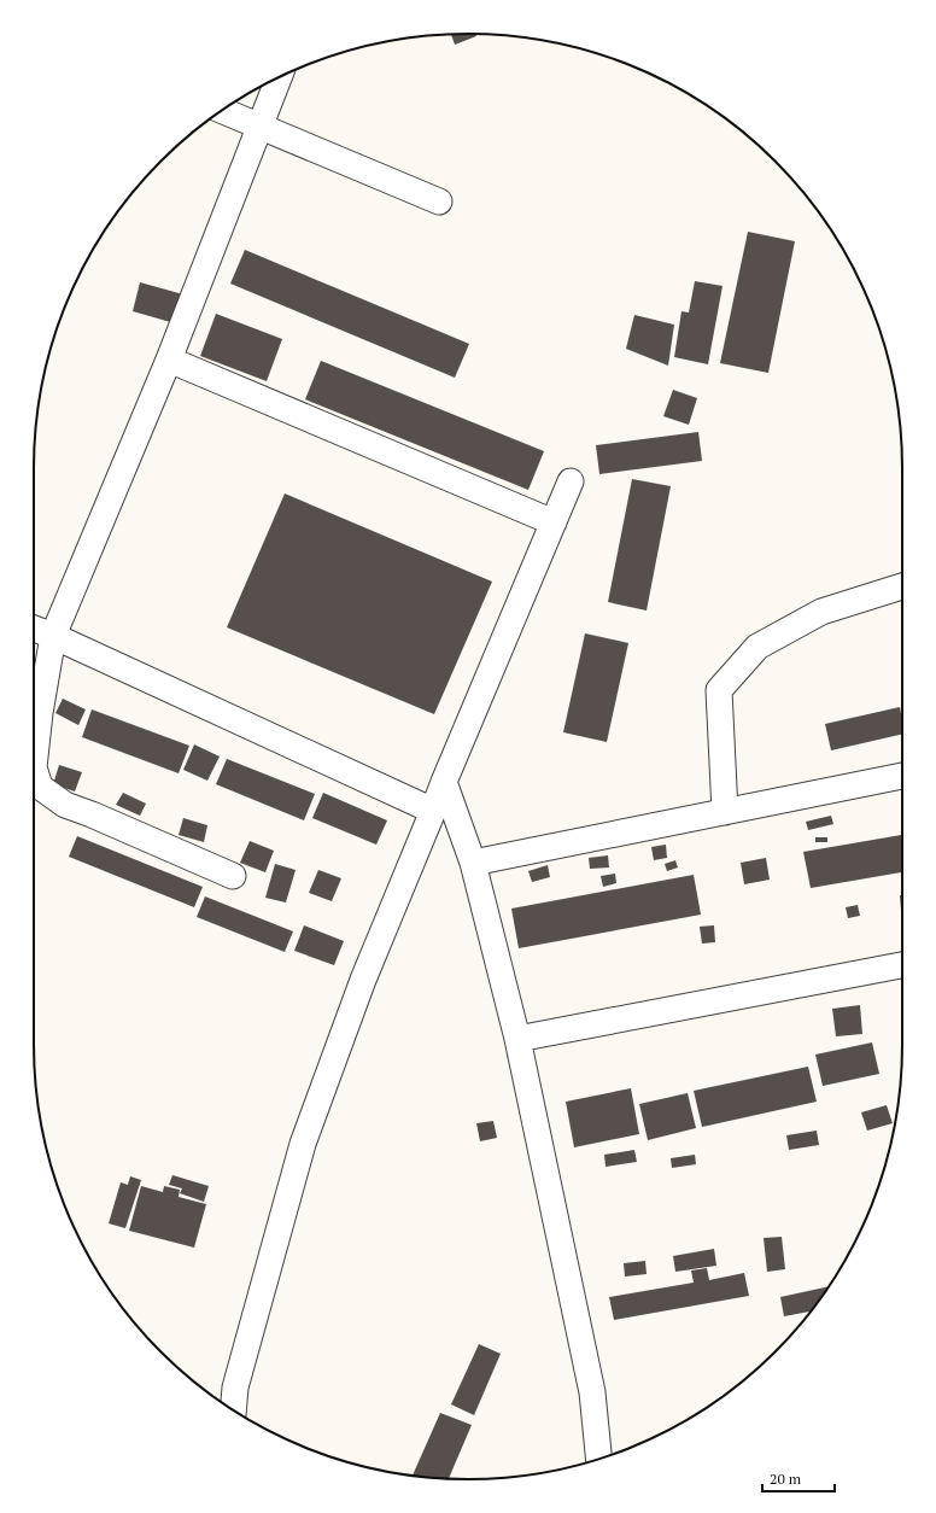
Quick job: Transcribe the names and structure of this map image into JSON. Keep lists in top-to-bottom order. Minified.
{"scale_bar":"20 m"}
